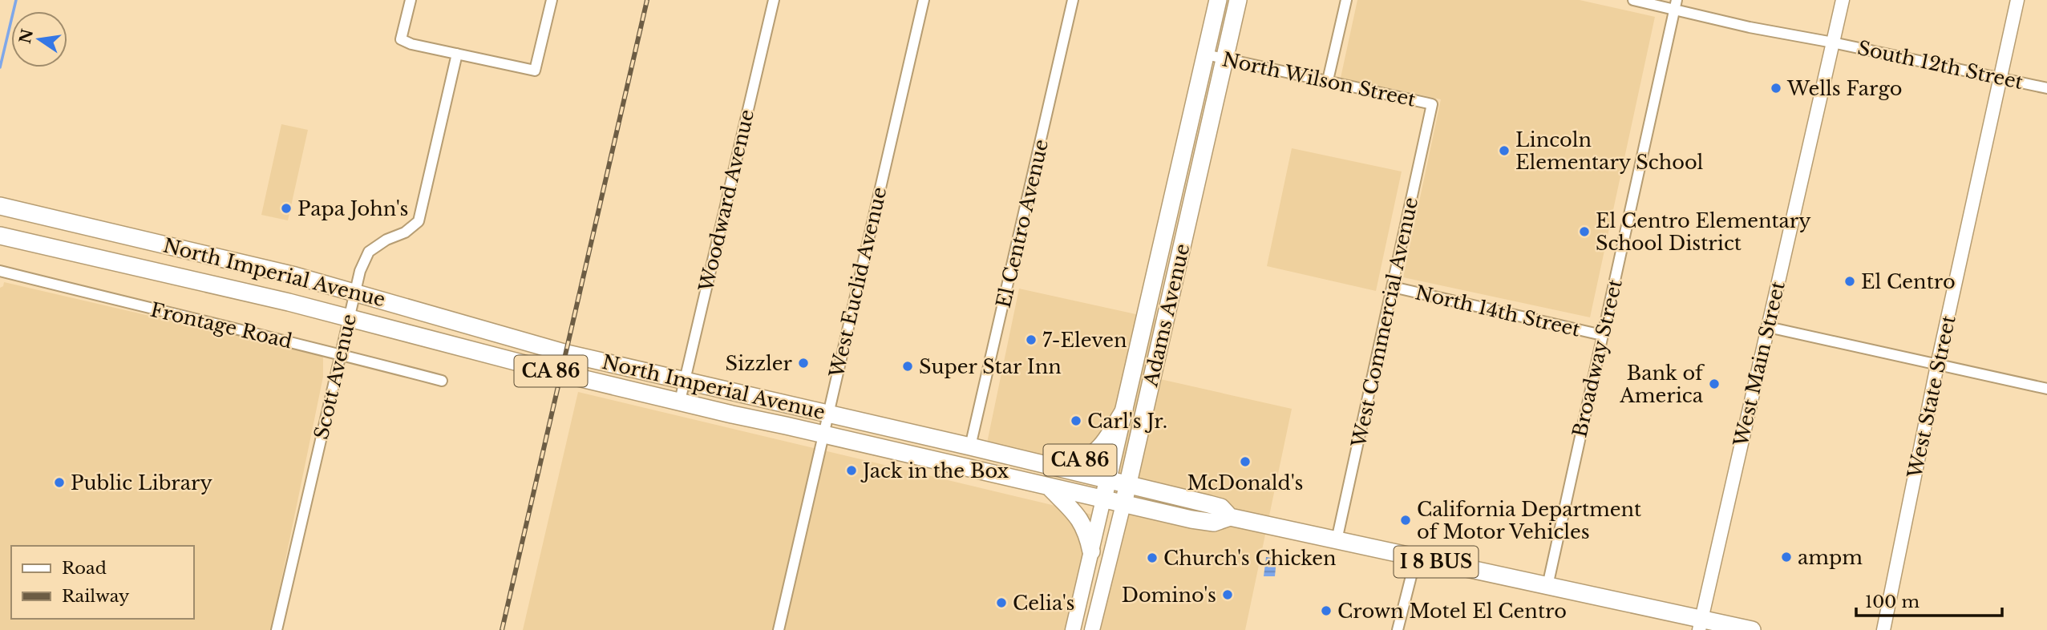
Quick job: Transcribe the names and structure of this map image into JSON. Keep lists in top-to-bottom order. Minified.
{"streets":{"main road":["North Imperial Avenue","Adams Avenue","CA 86","I 8 BUS"],"street":["South 12th Street","North Wilson Street","Woodward Avenue","El Centro Avenue","West Euclid Avenue","North 14th Street","West Commercial Avenue","Frontage Road","Broadway Street","West Main Street","Scott Avenue","West State Street"]},"crossings":[["South 12th Street","Broadway Street"],["South 12th Street","West Main Street"],["South 12th Street","West State Street"],["North Wilson Street","Adams Avenue"],["North Wilson Street","West Commercial Avenue"],["Woodward Avenue","North Imperial Avenue"],["El Centro Avenue","North Imperial Avenue"],["North Imperial Avenue","West Euclid Avenue"],["North Imperial Avenue","Adams Avenue"],["North Imperial Avenue","West Commercial Avenue"],["North Imperial Avenue","Broadway Street"],["North Imperial Avenue","West Main Street"],["North Imperial Avenue","CA 86"],["North Imperial Avenue","Scott Avenue"],["North Imperial Avenue","I 8 BUS"],["North 14th Street","West Commercial Avenue"],["North 14th Street","Broadway Street"],["Adams Avenue","CA 86"],["Frontage Road","Scott Avenue"],["West Main Street","I 8 BUS"]],"places":["Wells Fargo","Lincoln Elementary School","Papa John's","El Centro Elementary School District","El Centro","7-Eleven","Sizzler","Super Star Inn","Bank of America","Carl's Jr.","McDonald's","Jack in the Box","Public Library","California Department of Motor Vehicles","ampm","Church's Chicken","Domino's","Celia's","Crown Motel El Centro"],"legend":["Road","Railway"],"scale_bar":"100 m","north":"left"}
